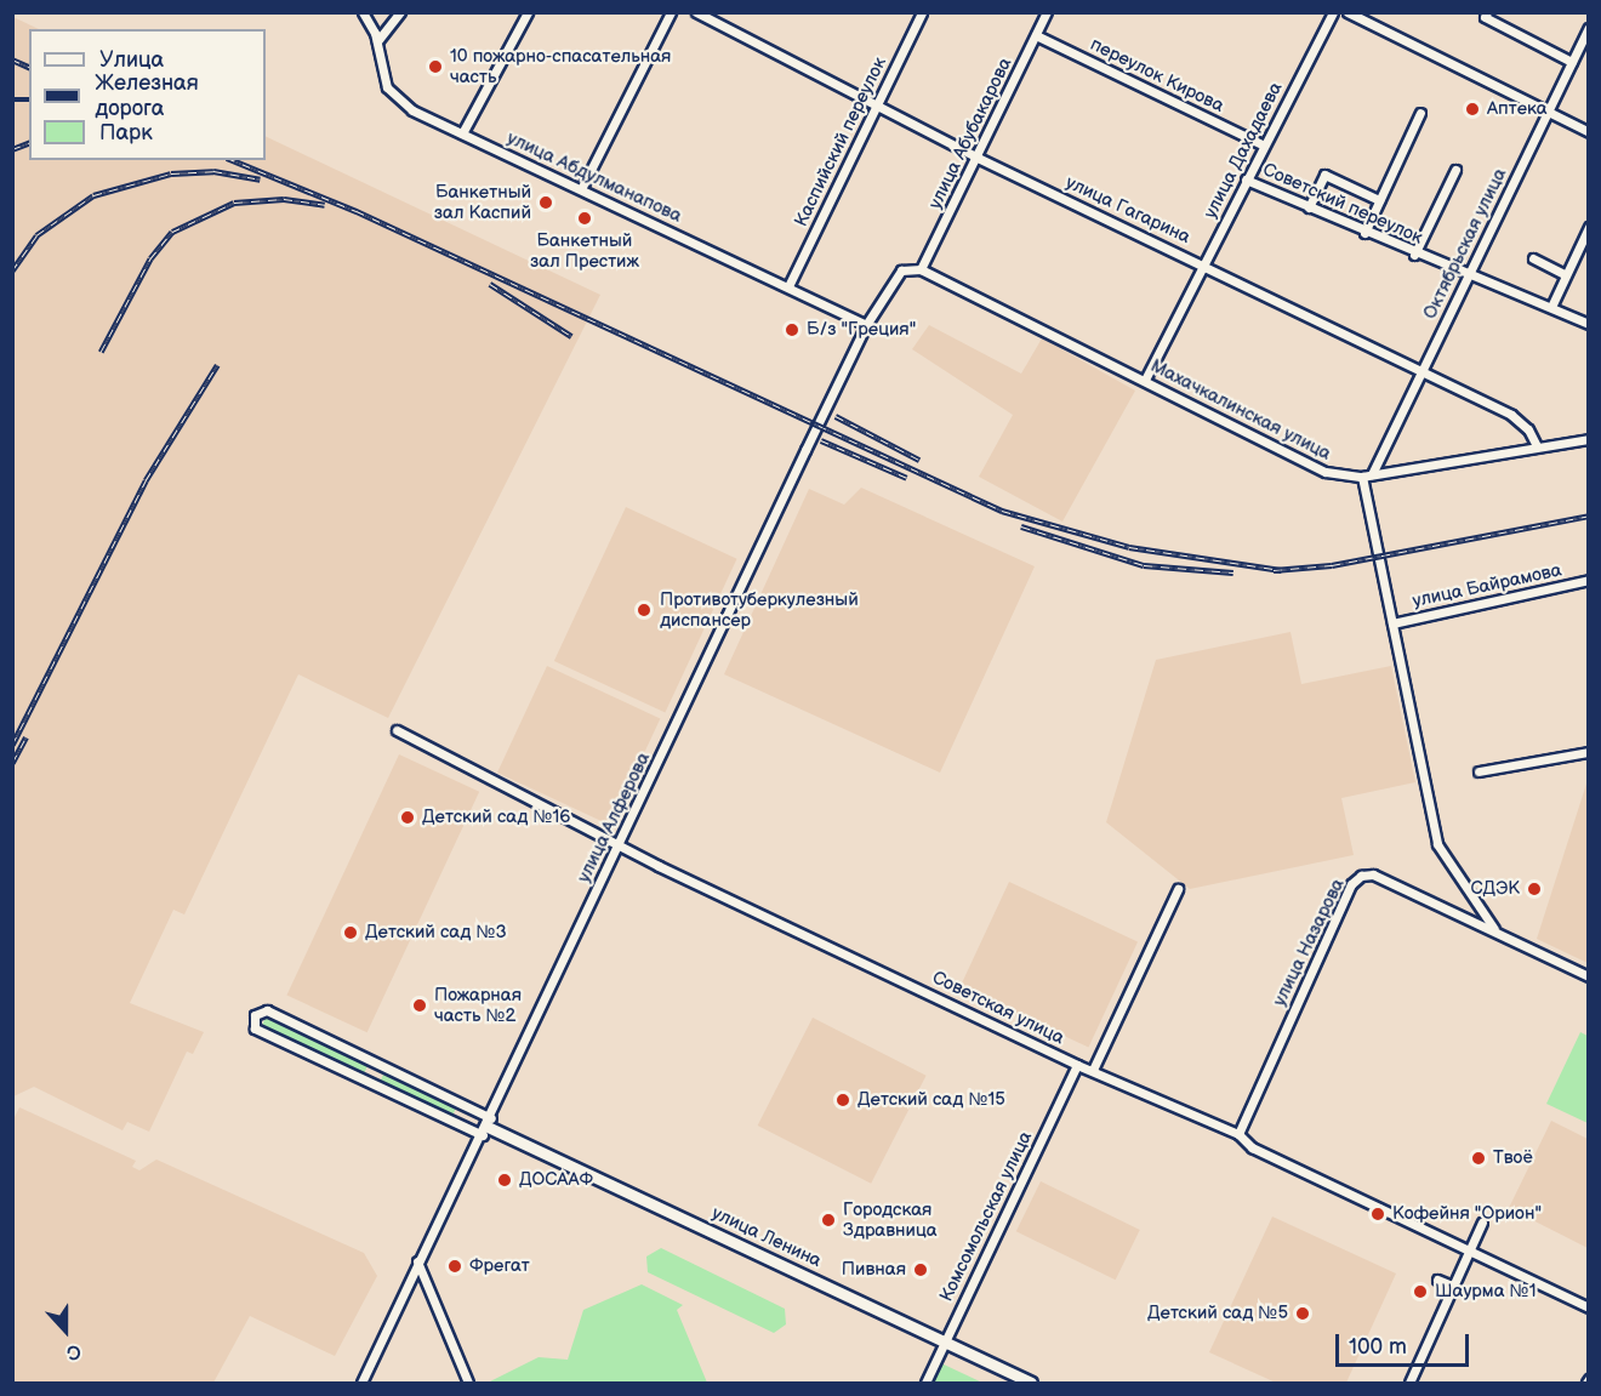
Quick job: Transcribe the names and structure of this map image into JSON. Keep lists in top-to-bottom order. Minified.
{"streets":{"street":["переулок Кирова","улица Абубакарова","Каспийский переулок","улица Дахадаева","улица Абдулманапова","Советский переулок","улица Гагарина","Октябрьская улица","Махачкалинская улица","улица Байрамова","улица Алферова","улица Назарова","Советская улица","Комсомольская улица","улица Ленина"]},"crossings":[["переулок Кирова","улица Абубакарова"],["переулок Кирова","улица Дахадаева"],["улица Абубакарова","улица Гагарина"],["улица Абубакарова","Махачкалинская улица"],["улица Абубакарова","улица Алферова"],["Каспийский переулок","улица Абдулманапова"],["Каспийский переулок","улица Гагарина"],["улица Дахадаева","Советский переулок"],["улица Дахадаева","улица Гагарина"],["улица Дахадаева","Махачкалинская улица"],["улица Абдулманапова","улица Алферова"],["Советский переулок","Октябрьская улица"],["улица Гагарина","Октябрьская улица"],["улица Гагарина","Махачкалинская улица"],["Октябрьская улица","Махачкалинская улица"],["Махачкалинская улица","улица Алферова"],["улица Алферова","Советская улица"],["улица Алферова","улица Ленина"],["улица Назарова","Советская улица"],["Советская улица","Комсомольская улица"],["Комсомольская улица","улица Ленина"]],"places":["10 пожарно-спасательная часть","Аптека","Банкетный зал Каспий","Банкетный зал Престиж","Б/з \"Греция\"","Противотуберкулезный диспансер","Детский сад №16","СДЭК","Детский сад №3","Пожарная часть №2","Детский сад №15","Твоё","ДОСААФ","Кофейня \"Орион\"","Городская Здравница","Фрегат","Пивная","Шаурма №1","Детский сад №5"],"legend":["Улица","Железная дорога","Парк"],"scale_bar":"100 m","north":"bottom"}
